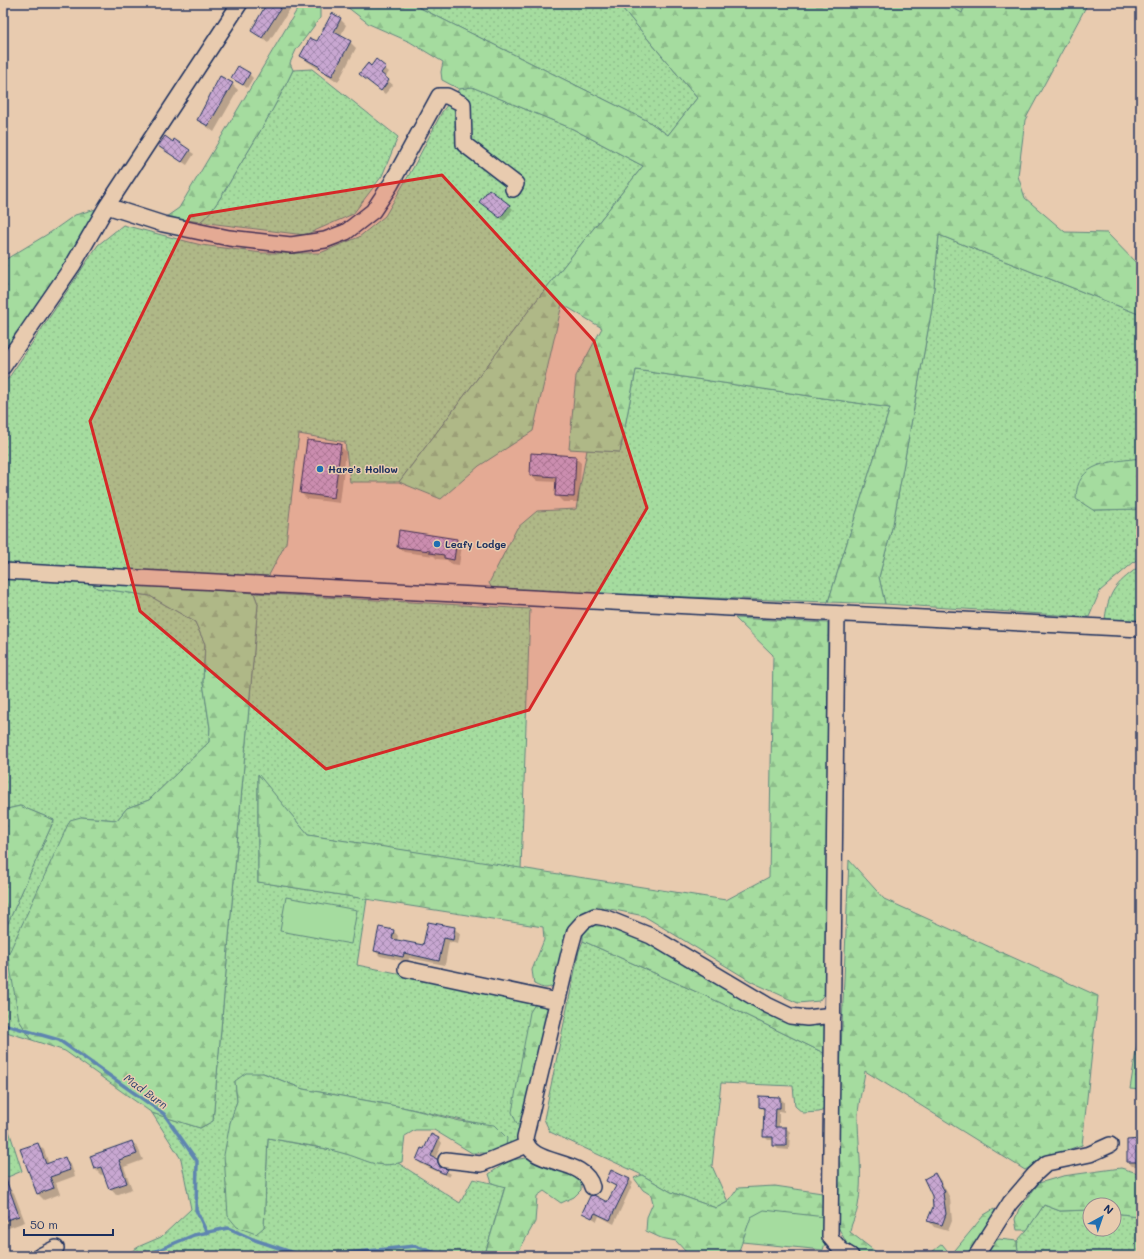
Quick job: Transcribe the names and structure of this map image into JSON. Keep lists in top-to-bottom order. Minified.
{"water":["Mad Burn"],"places":["Hare's Hollow","Leafy Lodge"],"scale_bar":"50 m","north":"top right"}
